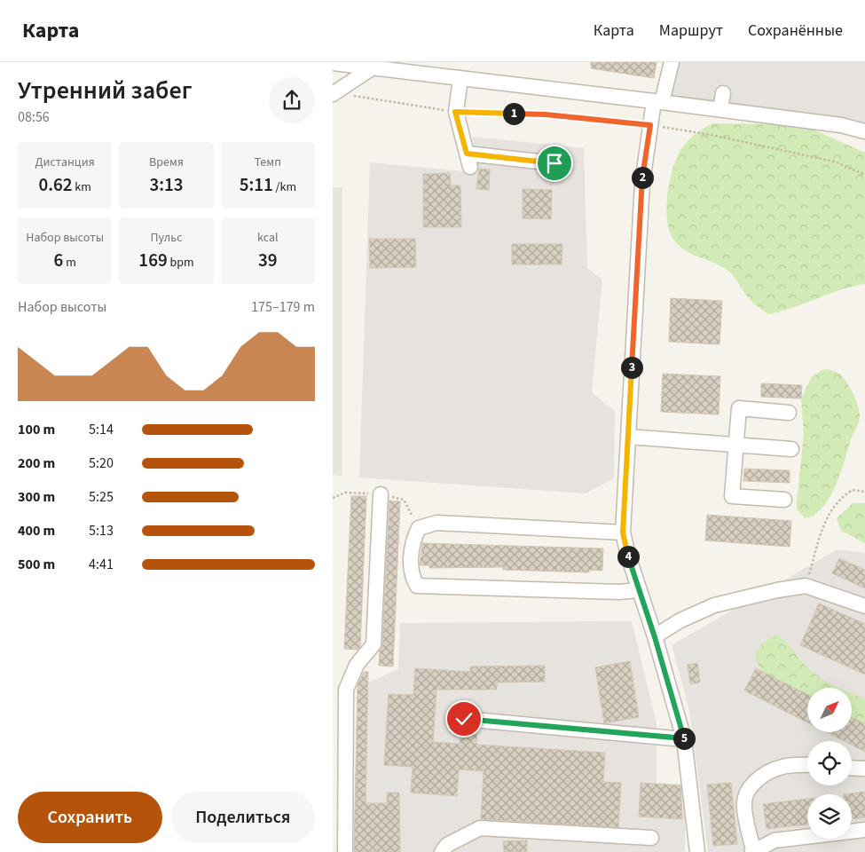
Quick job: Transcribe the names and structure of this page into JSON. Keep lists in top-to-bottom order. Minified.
{"north":"top right","page":{"header":"Карта","nav":["Карта","Маршрут","Сохранённые"],"heading":["Утренний забег","08:56"],"pins":["1","2","3","4","5"],"stats":[["Дистанция","0.62 km"],["Время","3:13"],["Темп","5:11 /km"],["Набор высоты","6 m"],["Пульс","169 bpm"],["kcal","39"]],"chart":["Набор высоты","175–179 m"],"list":[{"name":"100 m","note":"5:14"},{"name":"200 m","note":"5:20"},{"name":"300 m","note":"5:25"},{"name":"400 m","note":"5:13"},{"name":"500 m","note":"4:41"}],"buttons":["Сохранить","Поделиться"]}}
